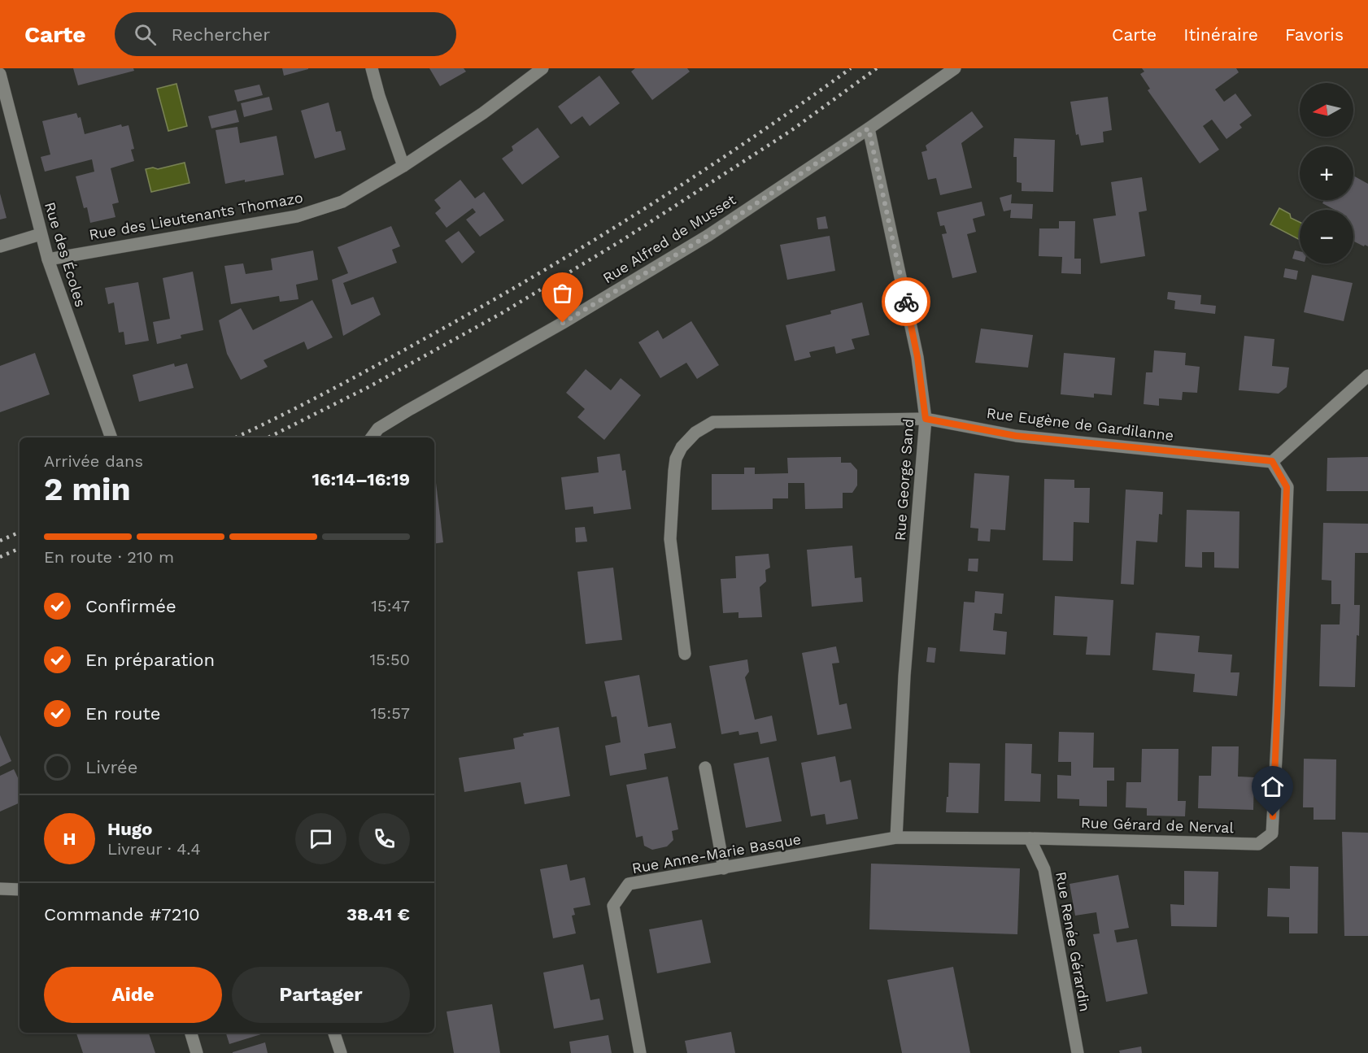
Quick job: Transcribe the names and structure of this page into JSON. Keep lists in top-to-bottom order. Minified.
{"streets":{"street":["Rue des Lieutenants Thomazo","Rue Alfred de Musset","Rue des Écoles","Rue Eugène de Gardilanne","Rue George Sand","Rue Gérard de Nerval","Rue Anne-Marie Basque","Rue Renée Gérardin"]},"crossings":[["Rue des Lieutenants Thomazo","Rue des Écoles"],["Rue Alfred de Musset","Rue George Sand"],["Rue Eugène de Gardilanne","Rue George Sand"],["Rue Eugène de Gardilanne","Rue Gérard de Nerval"],["Rue George Sand","Rue Gérard de Nerval"],["Rue George Sand","Rue Anne-Marie Basque"],["Rue Gérard de Nerval","Rue Anne-Marie Basque"],["Rue Gérard de Nerval","Rue Renée Gérardin"]],"north":"left","page":{"header":"Carte","search":"Rechercher","nav":["Carte","Itinéraire","Favoris"],"map_buttons":["+","−"],"heading":["2 min","Arrivée dans","16:14–16:19"],"panel":["Hugo","Livreur · 4.4","Commande #7210","38.41 €"],"bar":"En route · 210 m","list":[["Confirmée","15:47"],["En préparation","15:50"],["En route","15:57"],"Livrée"],"round":"H","buttons":["Aide","Partager"]}}
